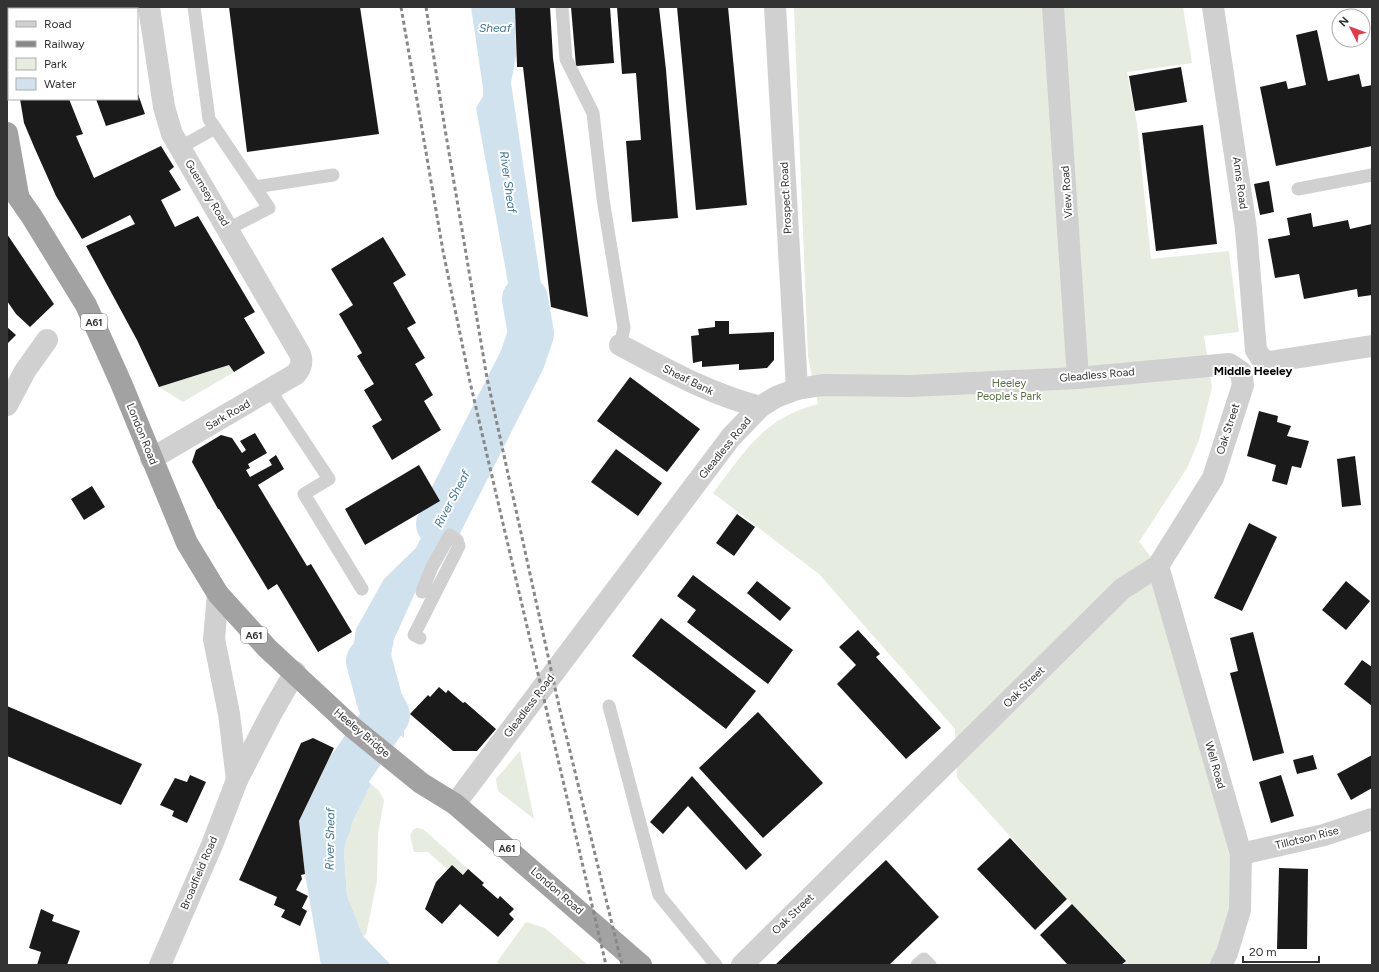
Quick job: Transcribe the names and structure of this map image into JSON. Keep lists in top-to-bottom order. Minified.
{"streets":{"highway":["A61","London Road","Heeley Bridge"],"street":["Anns Road","View Road","Guernsey Road","Prospect Road","Gleadless Road","Sheaf Bank","Sark Road","Oak Street","Well Road","Tillotson Rise","Broadfield Road"]},"crossings":[["View Road","Gleadless Road"],["Guernsey Road","Sark Road"],["Prospect Road","Gleadless Road"],["A61","London Road"],["Gleadless Road","Sheaf Bank"],["Gleadless Road","Oak Street"],["Gleadless Road","London Road"],["Sark Road","London Road"],["Oak Street","Well Road"],["London Road","Heeley Bridge"],["London Road","Broadfield Road"],["Heeley Bridge","Broadfield Road"],["Well Road","Tillotson Rise"]],"districts":["Middle Heeley"],"water":["Sheaf","River Sheaf"],"parks":["Heeley People's Park"],"legend":["Road","Railway","Park","Water"],"scale_bar":"20 m","north":"top left"}
